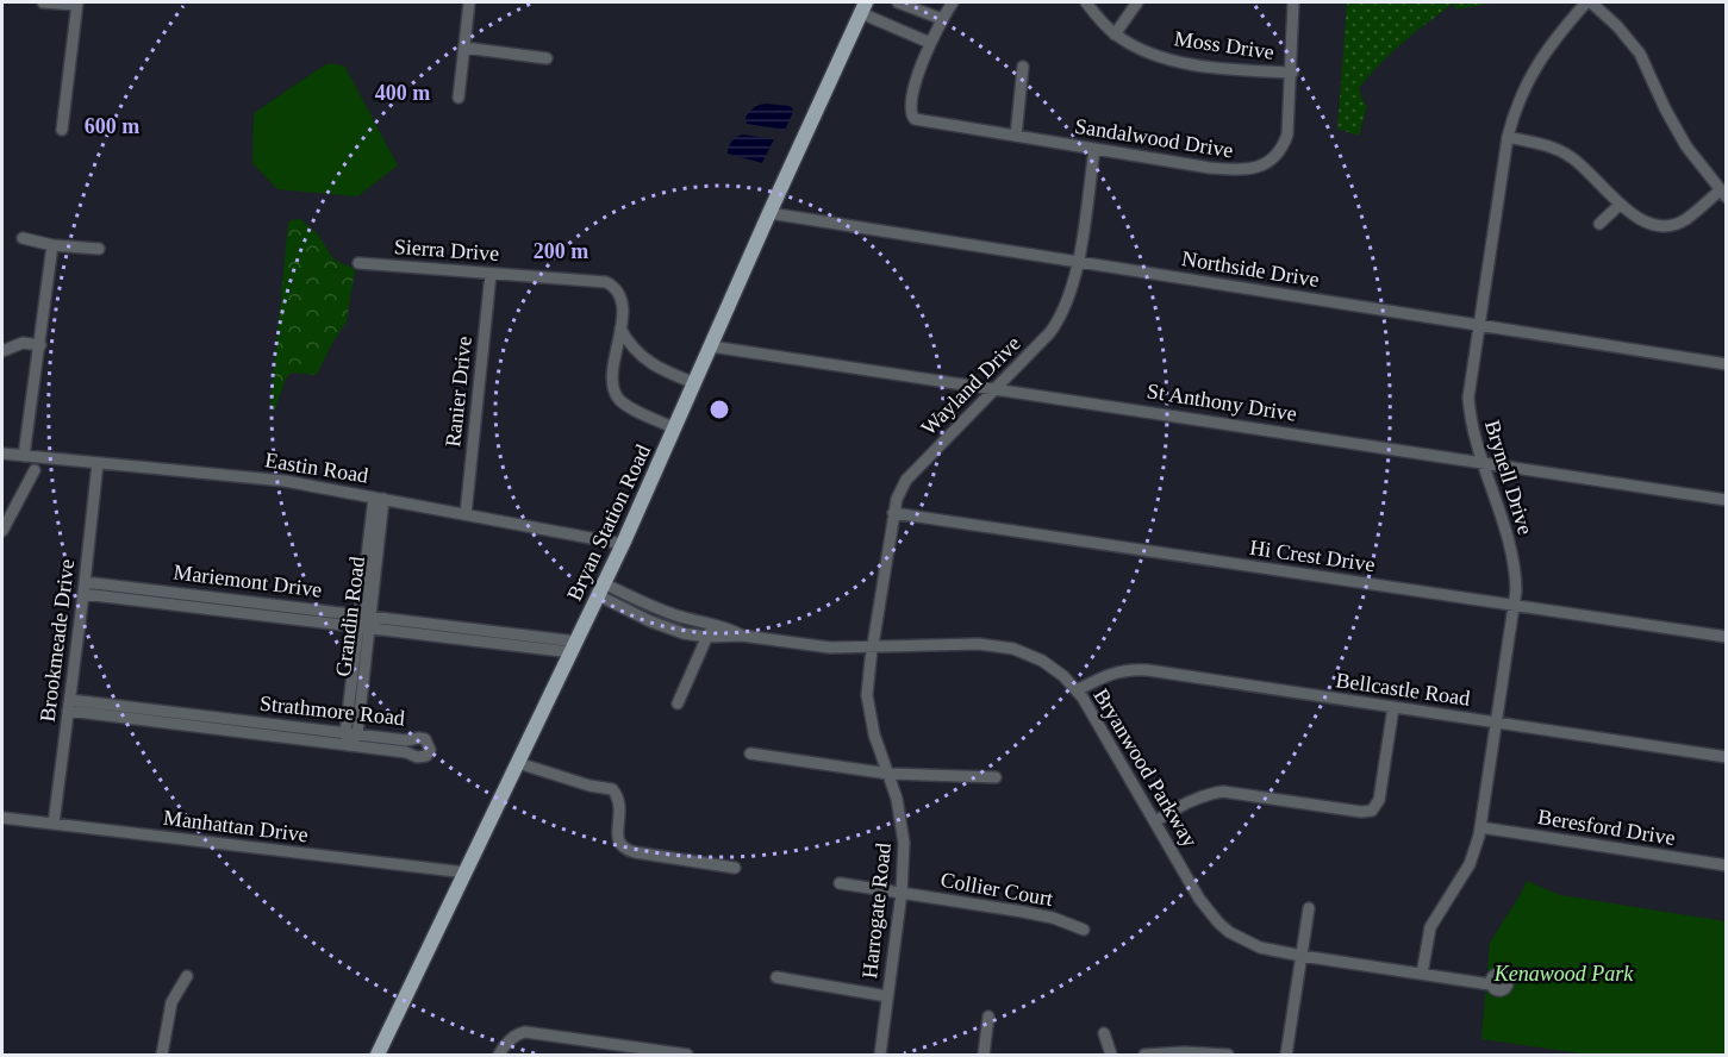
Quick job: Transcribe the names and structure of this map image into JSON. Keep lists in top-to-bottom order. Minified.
{"streets":{"main road":["Bryan Station Road"],"street":["Moss Drive","Sandalwood Drive","Sierra Drive","Northside Drive","Wayland Drive","Ranier Drive","St Anthony Drive","Eastin Road","Brynell Drive","Hi Crest Drive","Mariemont Drive","Grandin Road","Brookmeade Drive","Bellcastle Road","Strathmore Road","Bryanwood Parkway","Manhattan Drive","Beresford Drive","Collier Court","Harrogate Road"]},"crossings":[["Moss Drive","Sandalwood Drive"],["Sandalwood Drive","Wayland Drive"],["Sierra Drive","Ranier Drive"],["Sierra Drive","Bryan Station Road"],["Northside Drive","Wayland Drive"],["Northside Drive","Brynell Drive"],["Northside Drive","Bryan Station Road"],["Wayland Drive","St Anthony Drive"],["Wayland Drive","Hi Crest Drive"],["Wayland Drive","Bryanwood Parkway"],["Wayland Drive","Harrogate Road"],["Ranier Drive","Eastin Road"],["St Anthony Drive","Brynell Drive"],["St Anthony Drive","Bryan Station Road"],["Eastin Road","Bryan Station Road"],["Eastin Road","Grandin Road"],["Eastin Road","Brookmeade Drive"],["Brynell Drive","Hi Crest Drive"],["Brynell Drive","Bellcastle Road"],["Brynell Drive","Bryanwood Parkway"],["Brynell Drive","Beresford Drive"],["Bryan Station Road","Mariemont Drive"],["Bryan Station Road","Bryanwood Parkway"],["Bryan Station Road","Manhattan Drive"],["Mariemont Drive","Grandin Road"],["Mariemont Drive","Brookmeade Drive"],["Grandin Road","Strathmore Road"],["Brookmeade Drive","Strathmore Road"],["Brookmeade Drive","Manhattan Drive"],["Bellcastle Road","Bryanwood Parkway"],["Bryanwood Parkway","Harrogate Road"],["Collier Court","Harrogate Road"]],"parks":["Kenawood Park"],"rings":["400 m","600 m","200 m"]}
